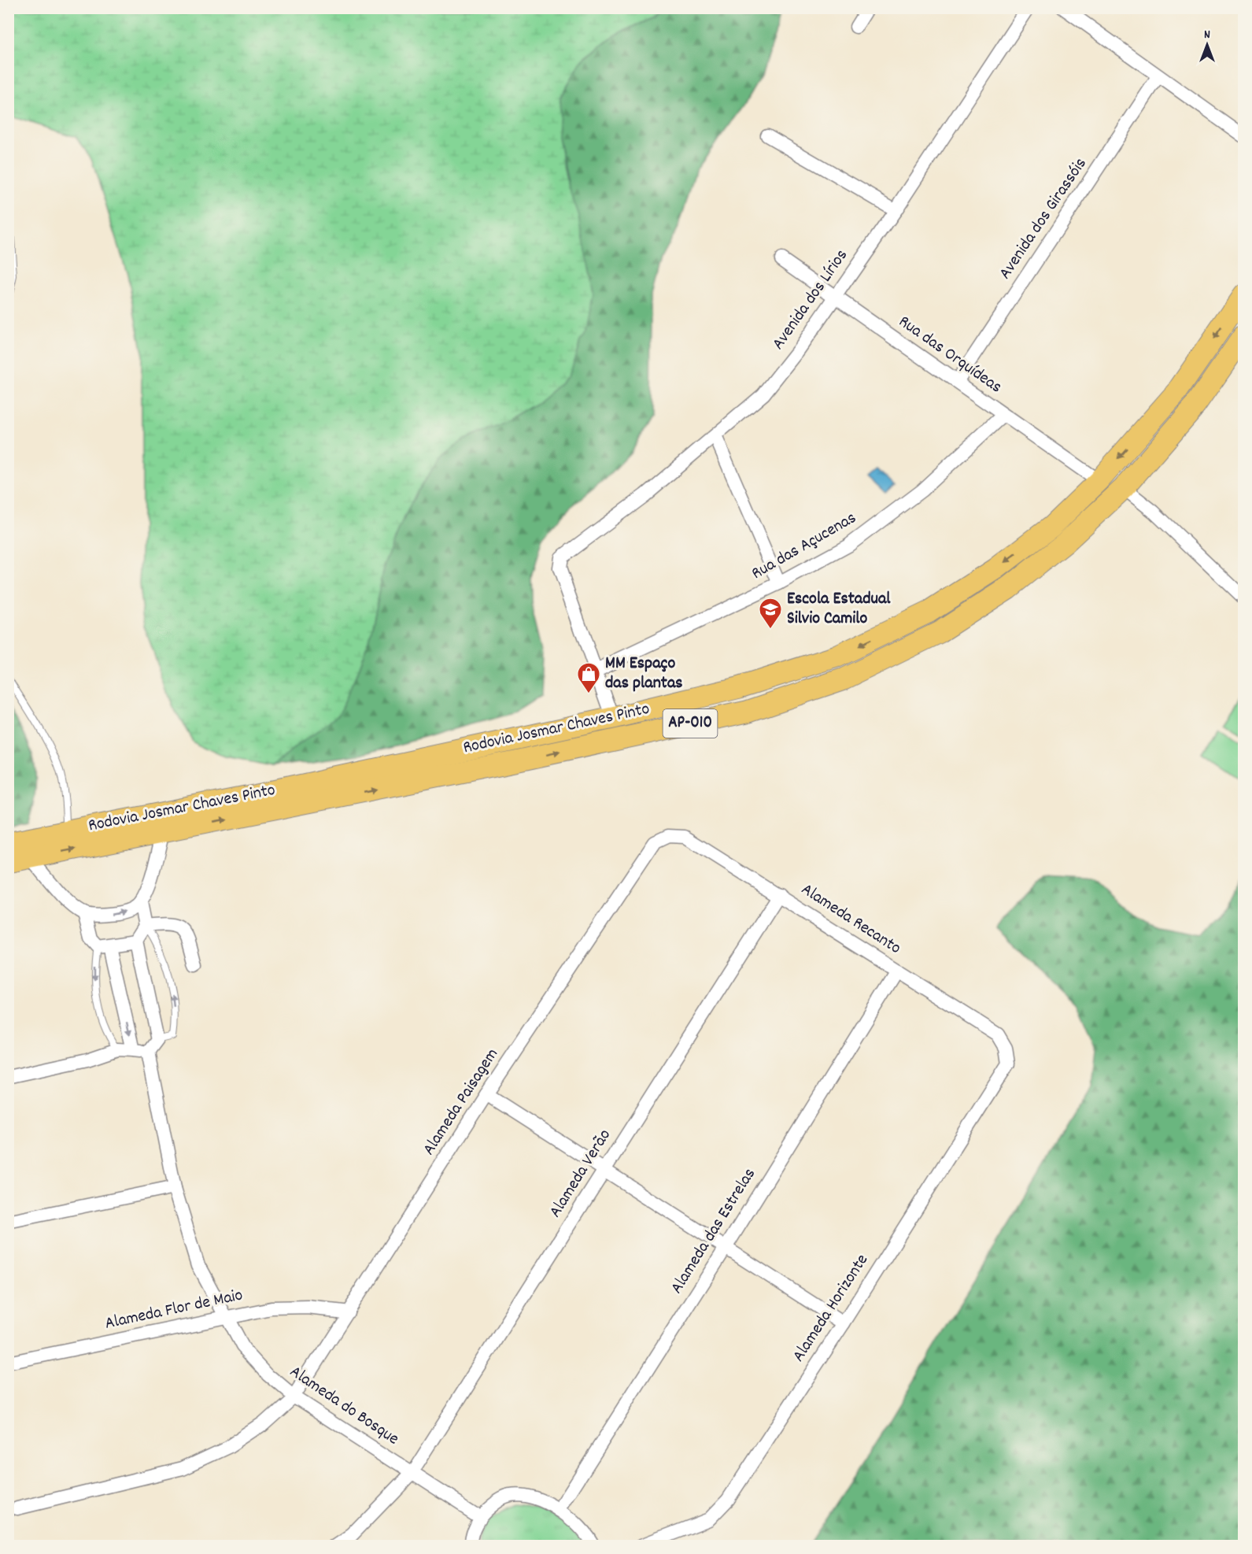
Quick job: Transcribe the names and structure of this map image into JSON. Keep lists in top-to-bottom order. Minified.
{"streets":{"main road":["AP-010","Rodovia Josmar Chaves Pinto"],"street":["Avenida dos Girassóis","Avenida dos Lírios","Rua das Orquídeas","Rua das Açucenas","Alameda Recanto","Alameda Paisagem","Alameda Verão","Alameda das Estrelas","Alameda Horizonte","Alameda Flor de Maio","Alameda do Bosque"]},"crossings":[["Avenida dos Girassóis","Rua das Orquídeas"],["Avenida dos Lírios","Rua das Orquídeas"],["Avenida dos Lírios","Rua das Açucenas"],["Rua das Orquídeas","Rua das Açucenas"],["Rua das Orquídeas","Rodovia Josmar Chaves Pinto"],["Alameda Recanto","Alameda Paisagem"],["Alameda Recanto","Alameda Verão"],["Alameda Recanto","Alameda das Estrelas"],["Alameda Recanto","Alameda Horizonte"],["Alameda Paisagem","Alameda Flor de Maio"],["Alameda Paisagem","Alameda do Bosque"],["Alameda Verão","Alameda do Bosque"],["Alameda Flor de Maio","Alameda do Bosque"]],"places":{"school or university":["Escola Estadual Silvio Camilo"],"shop":["MM Espaço das plantas"]},"north":"top"}
